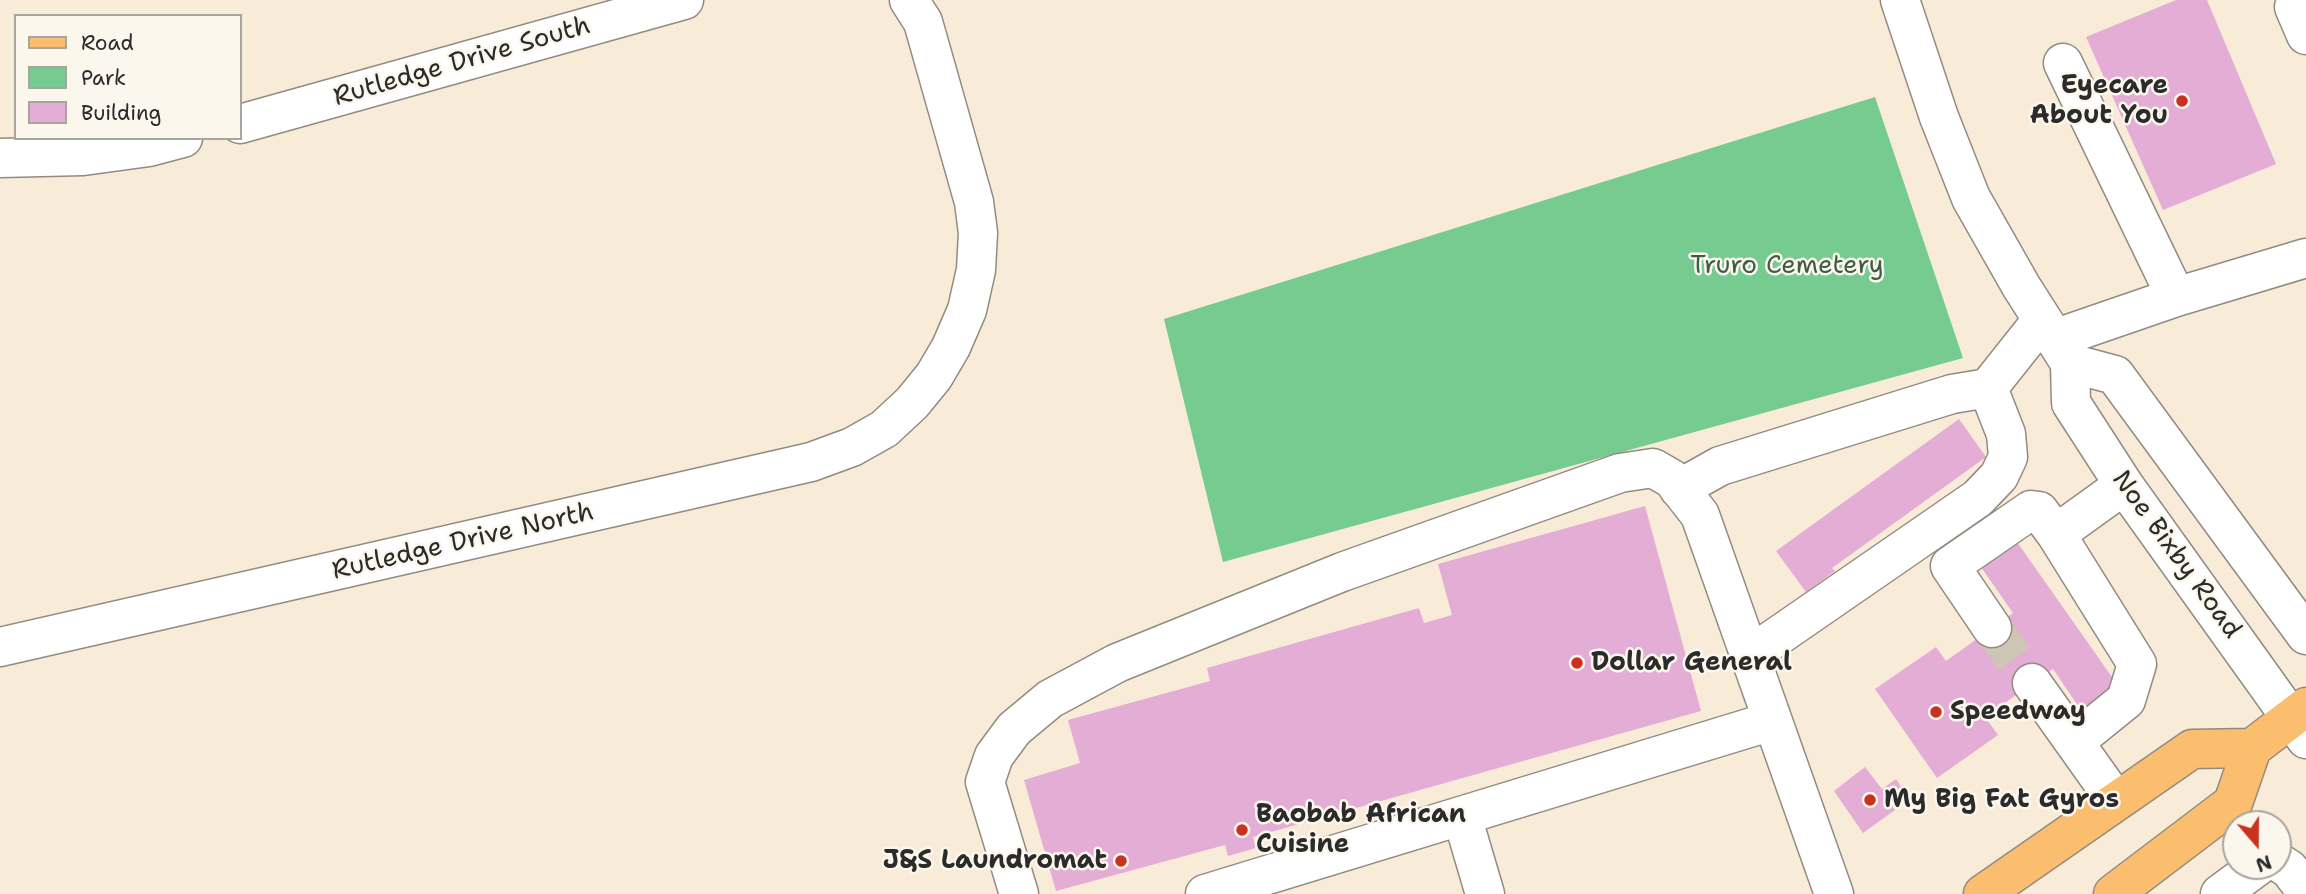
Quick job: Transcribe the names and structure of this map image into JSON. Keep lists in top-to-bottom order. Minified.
{"streets":{"street":["Rutledge Drive South","Rutledge Drive North","Noe Bixby Road"]},"parks":["Truro Cemetery"],"places":["Eyecare About You","Dollar General","Speedway","My Big Fat Gyros","Baobab African Cuisine","J&S Laundromat"],"legend":["Road","Park","Building"],"north":"bottom"}
